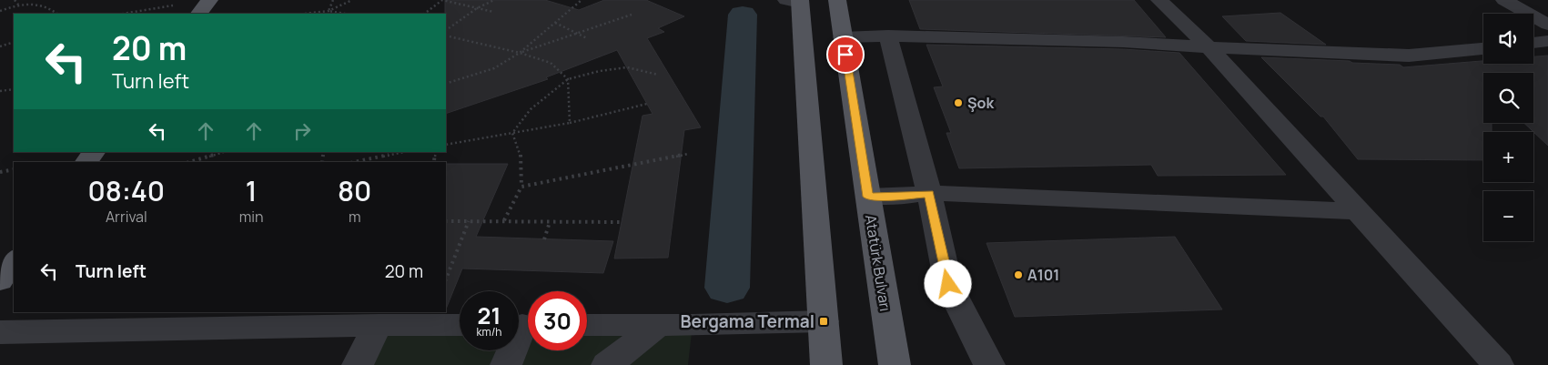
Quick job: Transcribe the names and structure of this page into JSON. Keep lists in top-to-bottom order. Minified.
{"streets":{"main road":["Atatürk Bulvarı"]},"places":{"other":["Şok","A101"],"transit":["Bergama Termal"]},"page":{"map_buttons":["+","−"],"turn":["20 m","Turn left"],"eta":["08:40","Arrival","1","min","80","m"],"list":[{"name":"Turn left","value":"20 m"}],"speed":"21 km/h","limit":"30"}}
